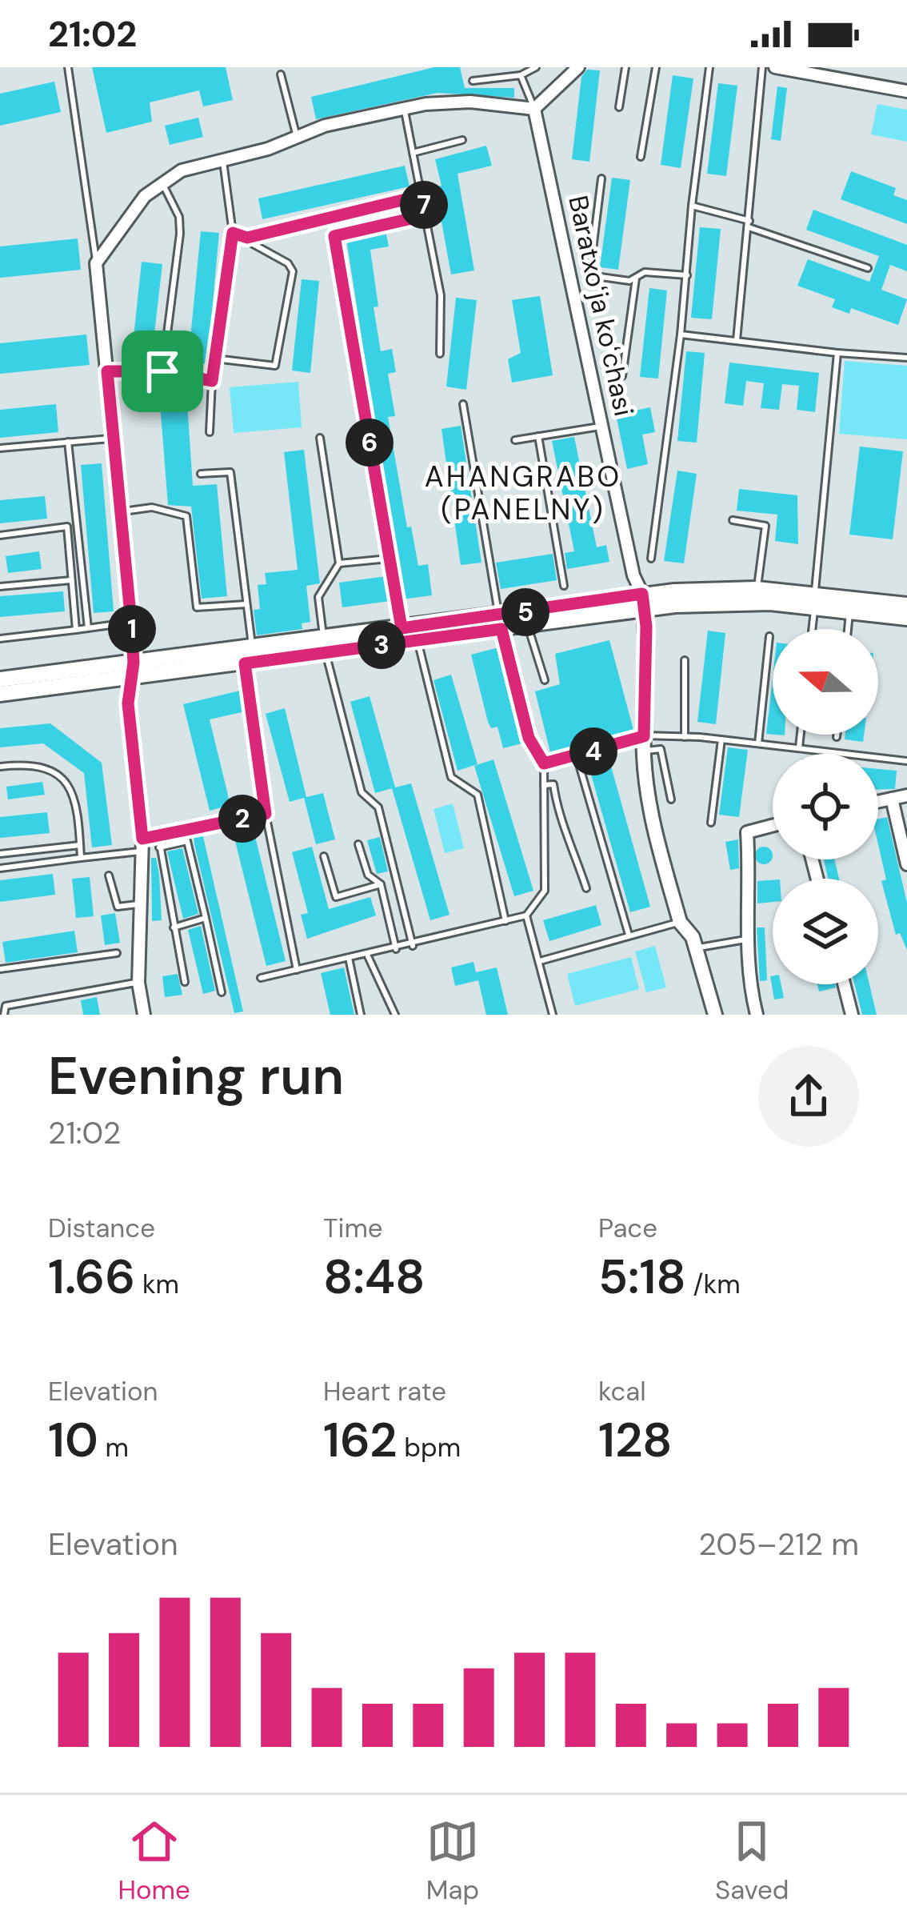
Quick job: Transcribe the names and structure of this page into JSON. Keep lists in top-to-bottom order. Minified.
{"streets":{"street":["Baratxoʻja koʻchasi"]},"districts":["AHANGRABO (PANELNY)"],"north":"left","page":{"status":"21:02","pins":["7","6","5","1","3","4","2"],"heading":["Evening run","21:02"],"stats":[["Distance","1.66 km"],["Time","8:48"],["Pace","5:18 /km"],["Elevation","10 m"],["Heart rate","162 bpm"],["kcal","128"]],"chart":["Elevation","205–212 m"],"tabs":["Home","Map","Saved"]}}
